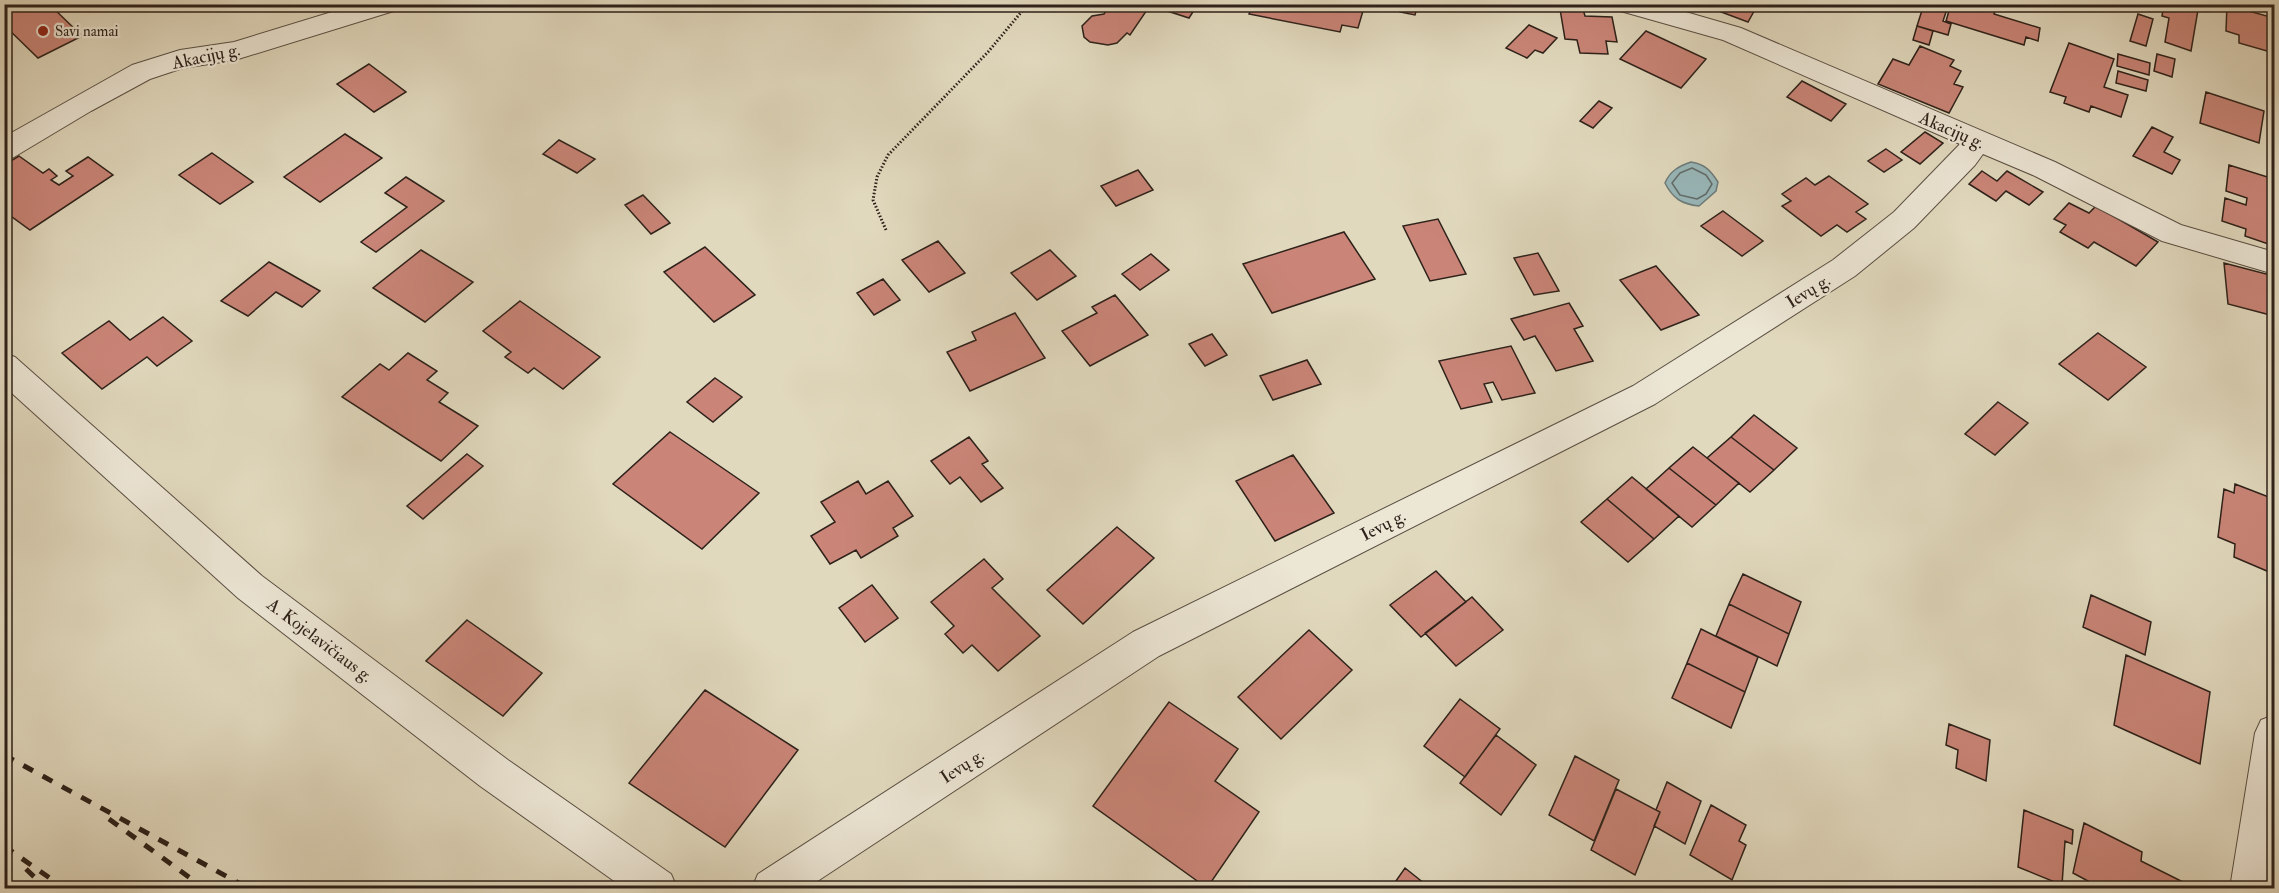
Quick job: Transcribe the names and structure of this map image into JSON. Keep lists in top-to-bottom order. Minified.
{"streets":{"street":["Akacijų g.","Ievų g.","A. Kojelavičiaus g."]},"crossings":[["Akacijų g.","Ievų g."]],"places":["Savi namai"]}
